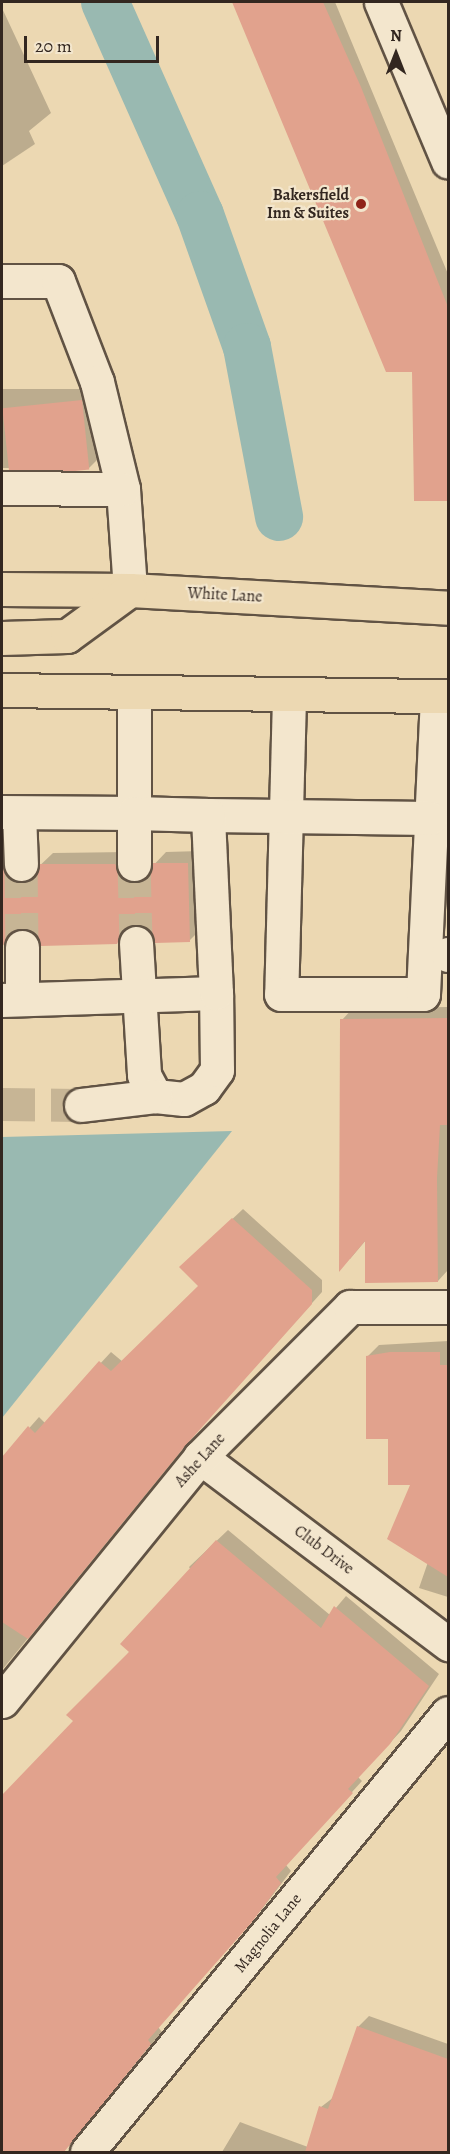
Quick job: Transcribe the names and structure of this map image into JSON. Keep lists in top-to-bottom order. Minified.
{"streets":{"main road":["White Lane"],"lane":["Ashe Lane","Club Drive","Magnolia Lane"]},"crossings":[["Ashe Lane","Club Drive"]],"places":["Bakersfield Inn & Suites"],"scale_bar":"20 m","north":"top"}
